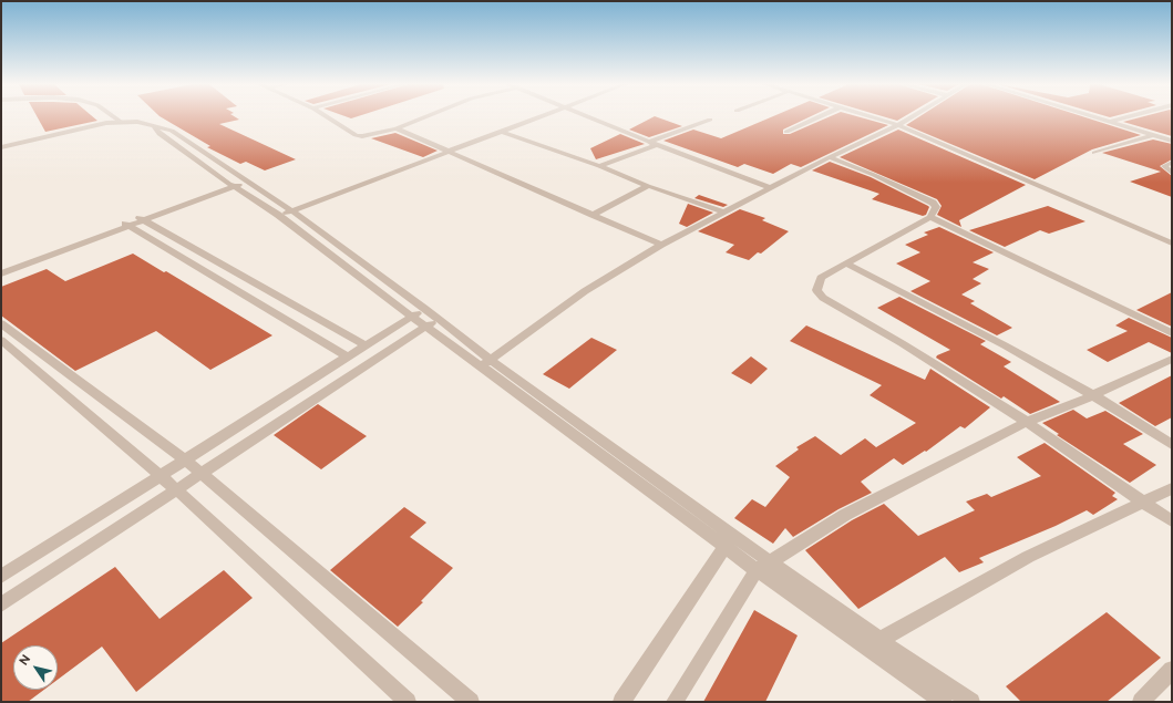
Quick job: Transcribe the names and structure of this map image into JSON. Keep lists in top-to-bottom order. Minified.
{"north":"top left"}
